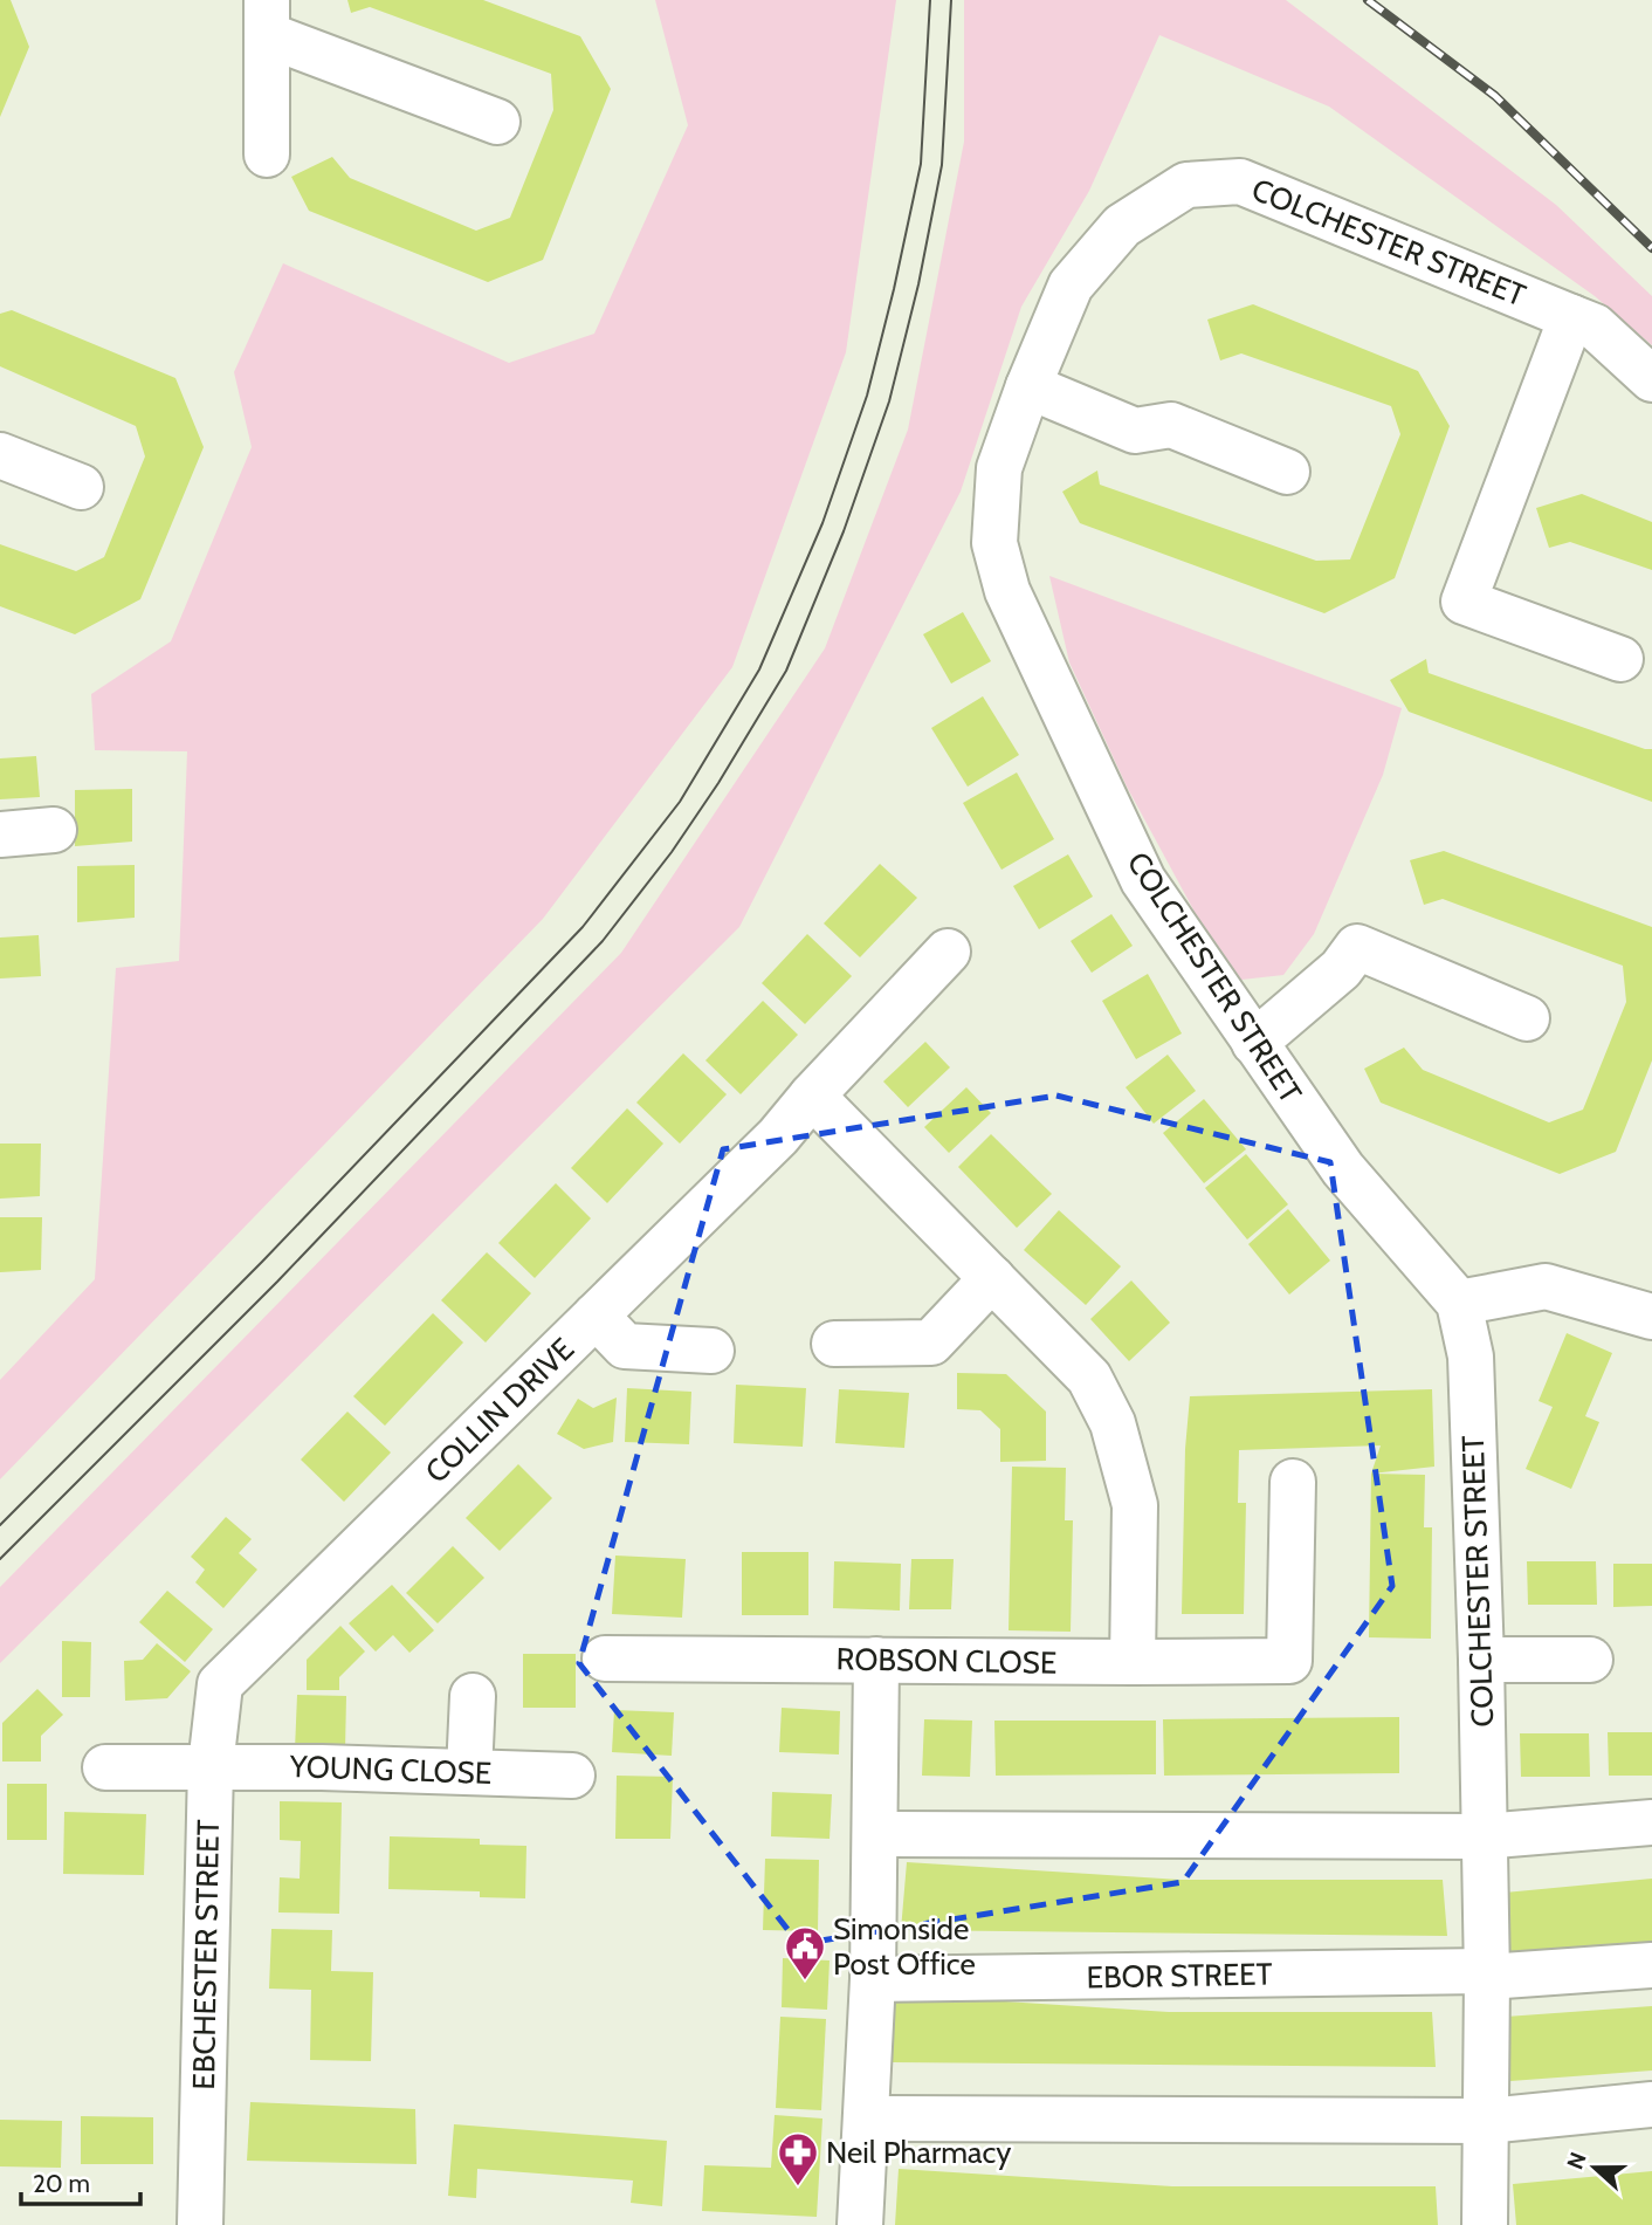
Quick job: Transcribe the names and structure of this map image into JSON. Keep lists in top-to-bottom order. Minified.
{"streets":{"street":["COLCHESTER STREET","COLLIN DRIVE","ROBSON CLOSE","YOUNG CLOSE","EBCHESTER STREET","EBOR STREET"]},"crossings":[["COLCHESTER STREET","EBOR STREET"],["COLLIN DRIVE","EBCHESTER STREET"],["YOUNG CLOSE","EBCHESTER STREET"]],"places":{"public building":["Simonside Post Office"],"pharmacy":["Neil Pharmacy"]},"scale_bar":"20 m","north":"left"}
